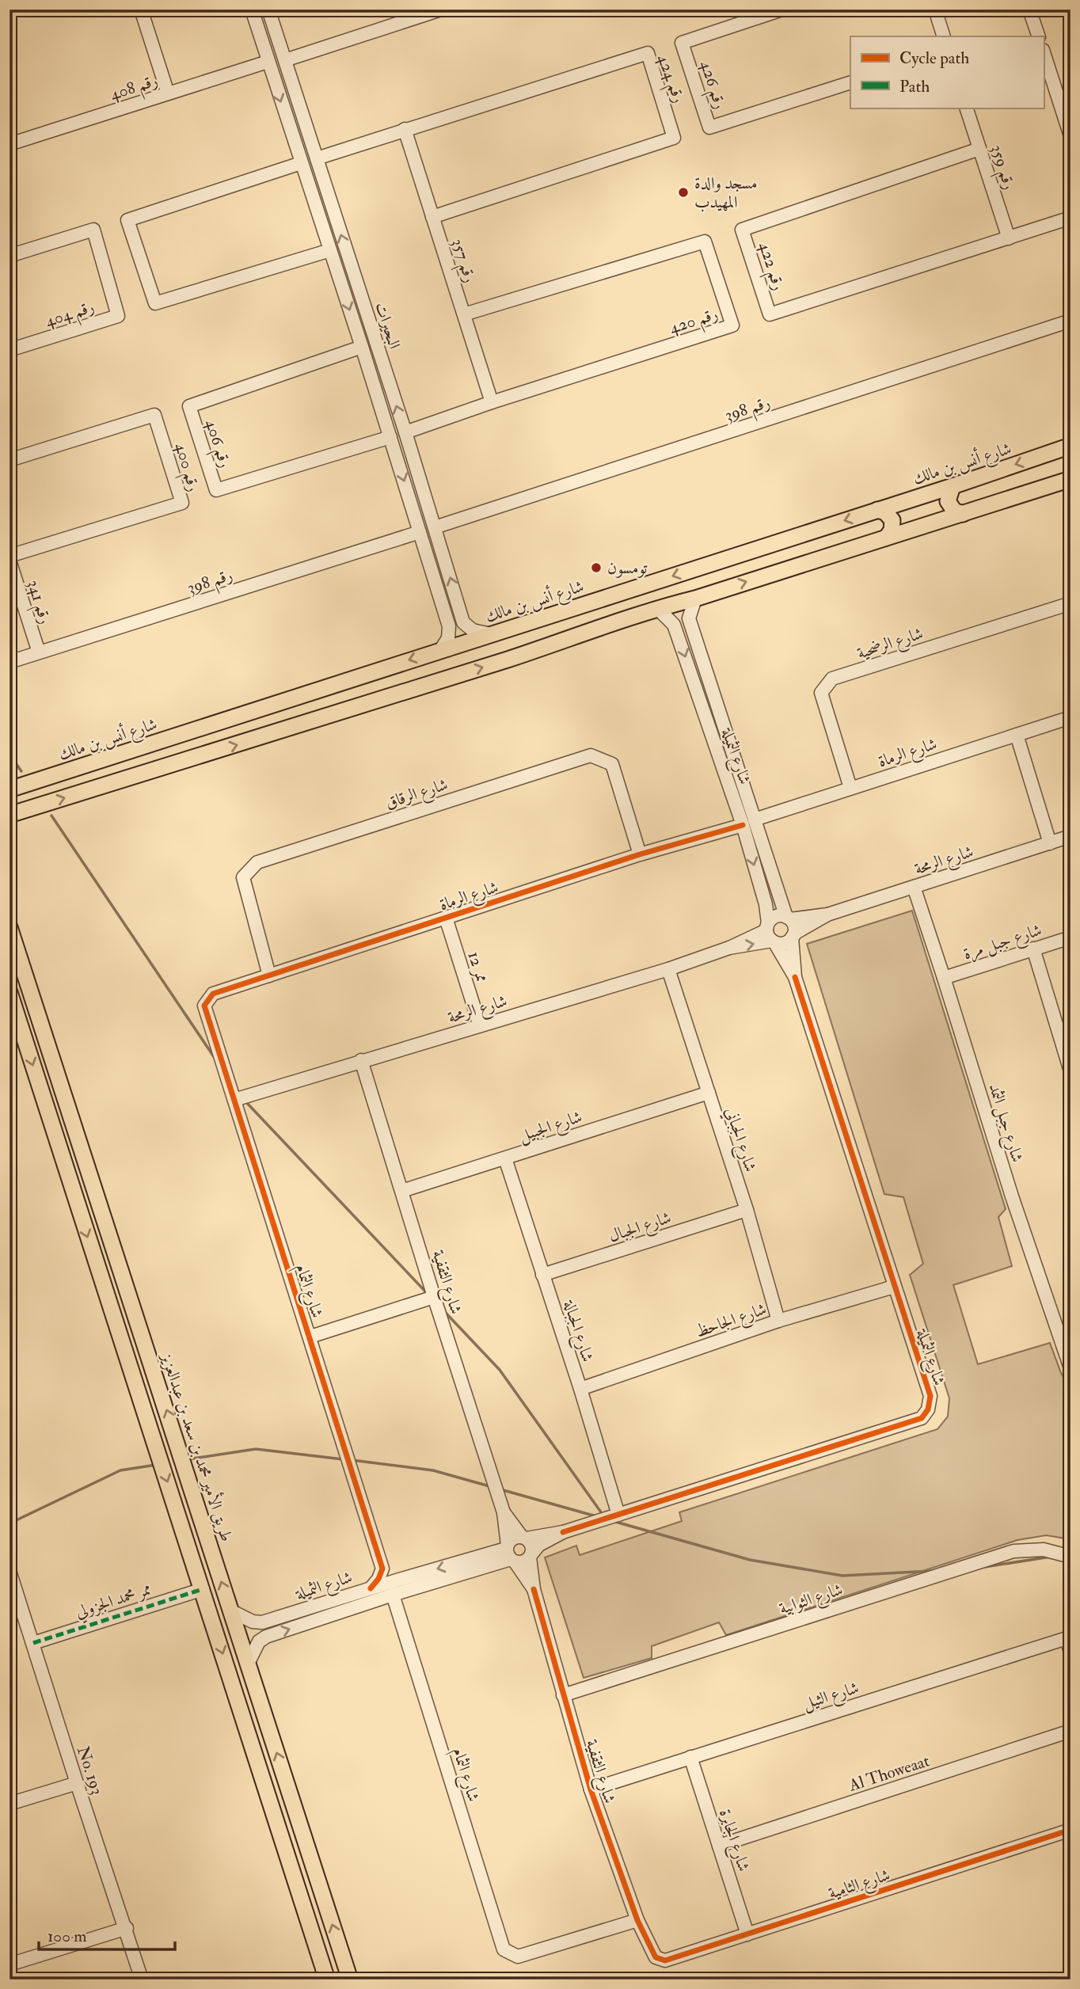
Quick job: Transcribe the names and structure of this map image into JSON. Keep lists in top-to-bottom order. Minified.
{"streets":{"main road":["شارع أنس بن مالك","طريق الأمير محمد بن سعد بن عبدالعزيز"],"street":["رقم 424","رقم 426","رقم 408","رقم 359","رقم 357","رقم 422","رقم 404","رقم 420","البحيرات","رقم 398","رقم 406","رقم 400","رقم 341","شارع الرضحية","شارع الرماة","شارع الثميلة","شارع الرقاق","شارع الرمحة","شارع جبل مرة","ممر 12","شارع جبل الثمد","شارع الجبيل","شارع الجباني","شارع الجبال","شارع الثقفية","شارع الثمام","شارع الجاحظ","شارع الجبالة","شارع الثوابية","ممر محمد الجزولي","شارع الثيل","No. 193","Al Thoweaat","شارع الجابرة","شارع الثامية"]},"crossings":[["رقم 424","رقم 357"],["رقم 424","البحيرات"],["رقم 408","البحيرات"],["رقم 359","رقم 422"],["رقم 357","رقم 420"],["رقم 420","البحيرات"],["البحيرات","رقم 398"],["البحيرات","رقم 406"],["البحيرات","شارع أنس بن مالك"],["رقم 398","رقم 341"],["شارع الرضحية","شارع الرماة"],["شارع الرماة","شارع الثميلة"],["شارع الرماة","شارع الرقاق"],["شارع الرماة","ممر 12"],["شارع الرماة","شارع الثمام"],["شارع الثميلة","شارع الرمحة"],["شارع الثميلة","شارع الثمام"],["شارع الثميلة","شارع الجاحظ"],["شارع الثميلة","شارع الجبالة"],["شارع الثميلة","طريق الأمير محمد بن سعد بن عبدالعزيز"],["شارع الرمحة","ممر 12"],["شارع الرمحة","شارع جبل الثمد"],["شارع الرمحة","شارع الجباني"],["شارع الرمحة","شارع الثقفية"],["شارع الرمحة","شارع الثمام"],["شارع جبل مرة","شارع جبل الثمد"],["شارع الجبيل","شارع الجباني"],["شارع الجبيل","شارع الثقفية"],["شارع الجبيل","شارع الجبالة"],["شارع الجباني","شارع الجبال"],["شارع الجباني","شارع الجاحظ"],["شارع الجبال","شارع الجبالة"],["شارع الثقفية","شارع الثمام"],["شارع الثقفية","شارع الثوابية"],["شارع الثقفية","شارع الثيل"],["شارع الثقفية","شارع الثامية"],["شارع الجاحظ","شارع الجبالة"],["ممر محمد الجزولي","No. 193"],["شارع الثيل","شارع الجابرة"],["Al Thoweaat","شارع الجابرة"],["شارع الجابرة","شارع الثامية"]],"places":["مسجد والدة المهيدب","تومسون"],"legend":["Cycle path","Path"],"scale_bar":"100 m"}
